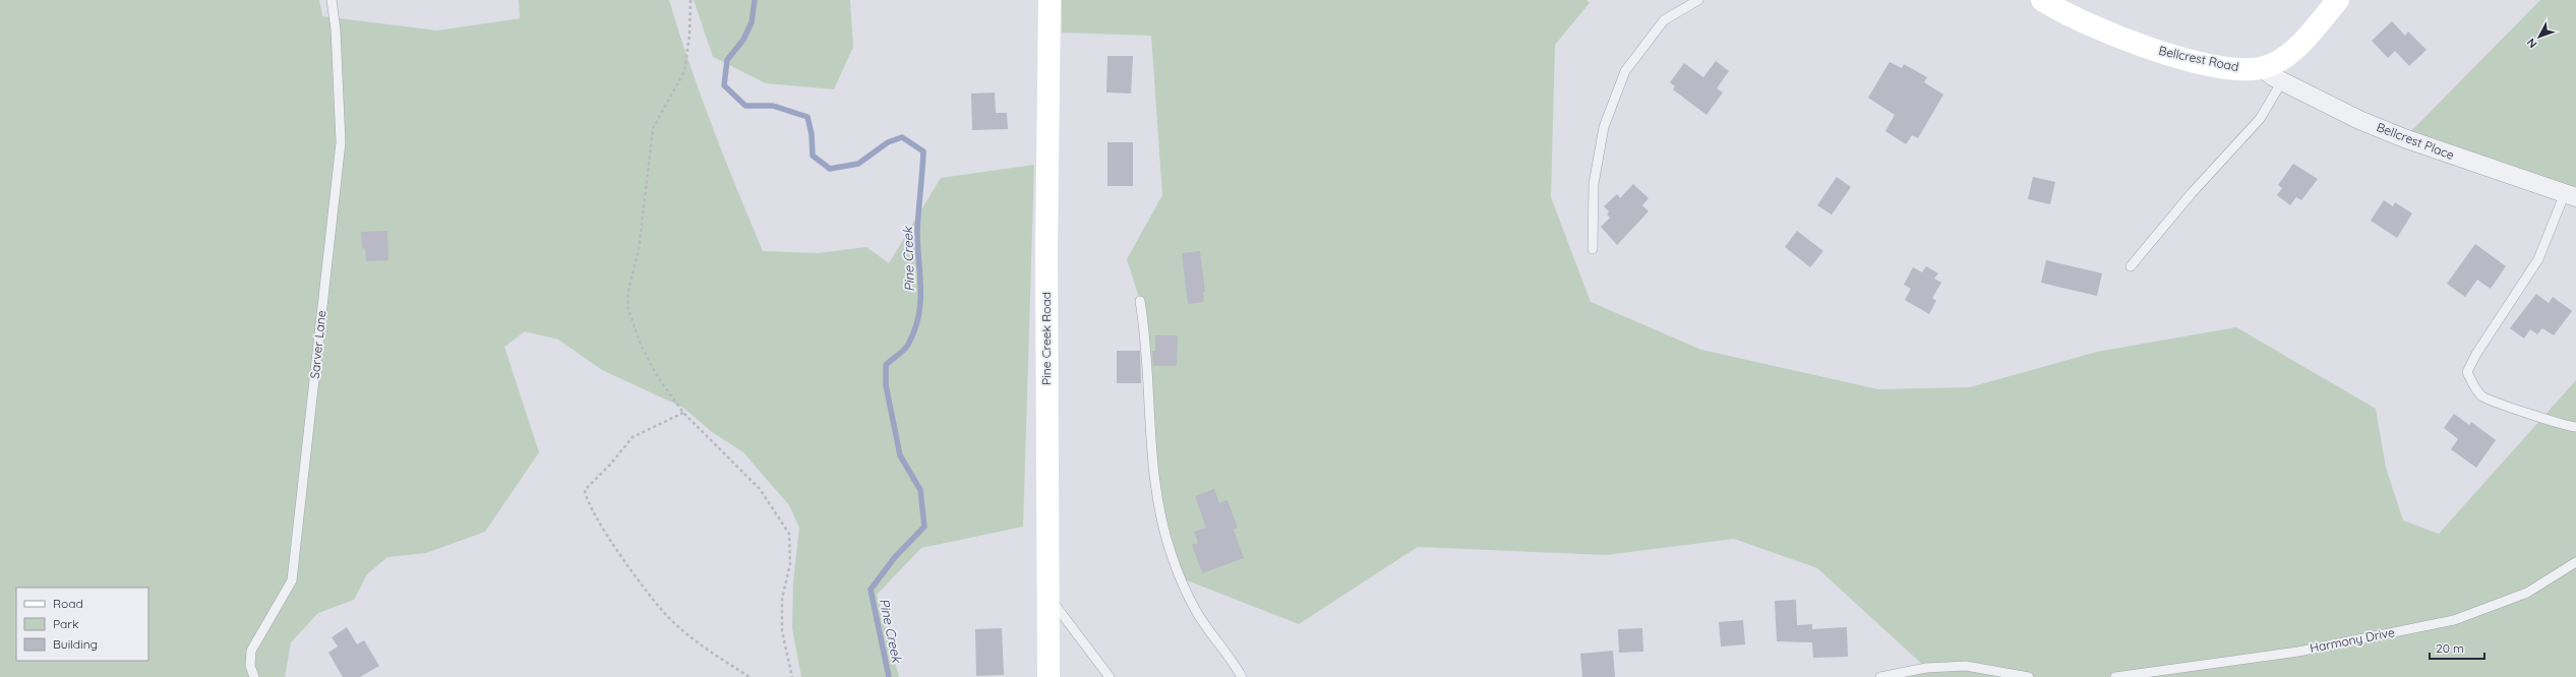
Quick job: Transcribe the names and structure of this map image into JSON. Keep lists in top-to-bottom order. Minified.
{"streets":{"street":["Bellcrest Road","Bellcrest Place","Pine Creek Road"],"lane":["Sarver Lane","Harmony Drive"]},"crossings":[["Bellcrest Road","Bellcrest Place"]],"water":["Pine Creek"],"legend":["Road","Park","Building"],"scale_bar":"20 m","north":"bottom left"}
